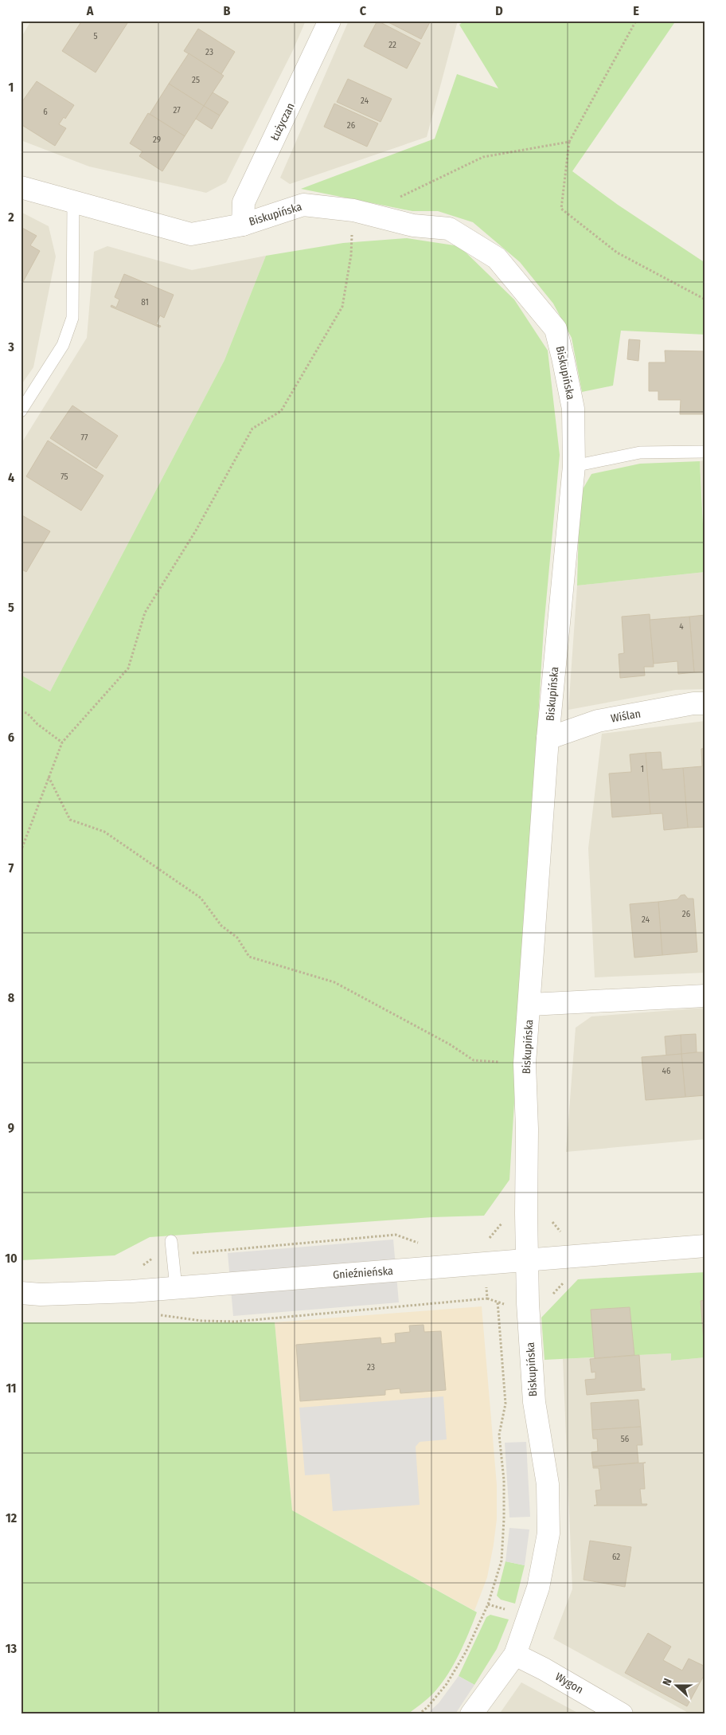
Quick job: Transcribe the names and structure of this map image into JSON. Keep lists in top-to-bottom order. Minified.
{"streets":{"street":["Łużyczan","Biskupińska","Wiślan","Gnieźnieńska","Wygon"]},"crossings":[["Łużyczan","Biskupińska"],["Biskupińska","Wiślan"],["Biskupińska","Gnieźnieńska"],["Biskupińska","Wygon"]],"house_numbers":["5","22","23","25","24","27","6","26","29","81","77","75","4","1","26","24","46","23","56","62"],"north":"left","grid":{"columns":["A","B","C","D","E"],"rows":["1","2","3","4","5","6","7","8","9","10","11","12","13"]}}
